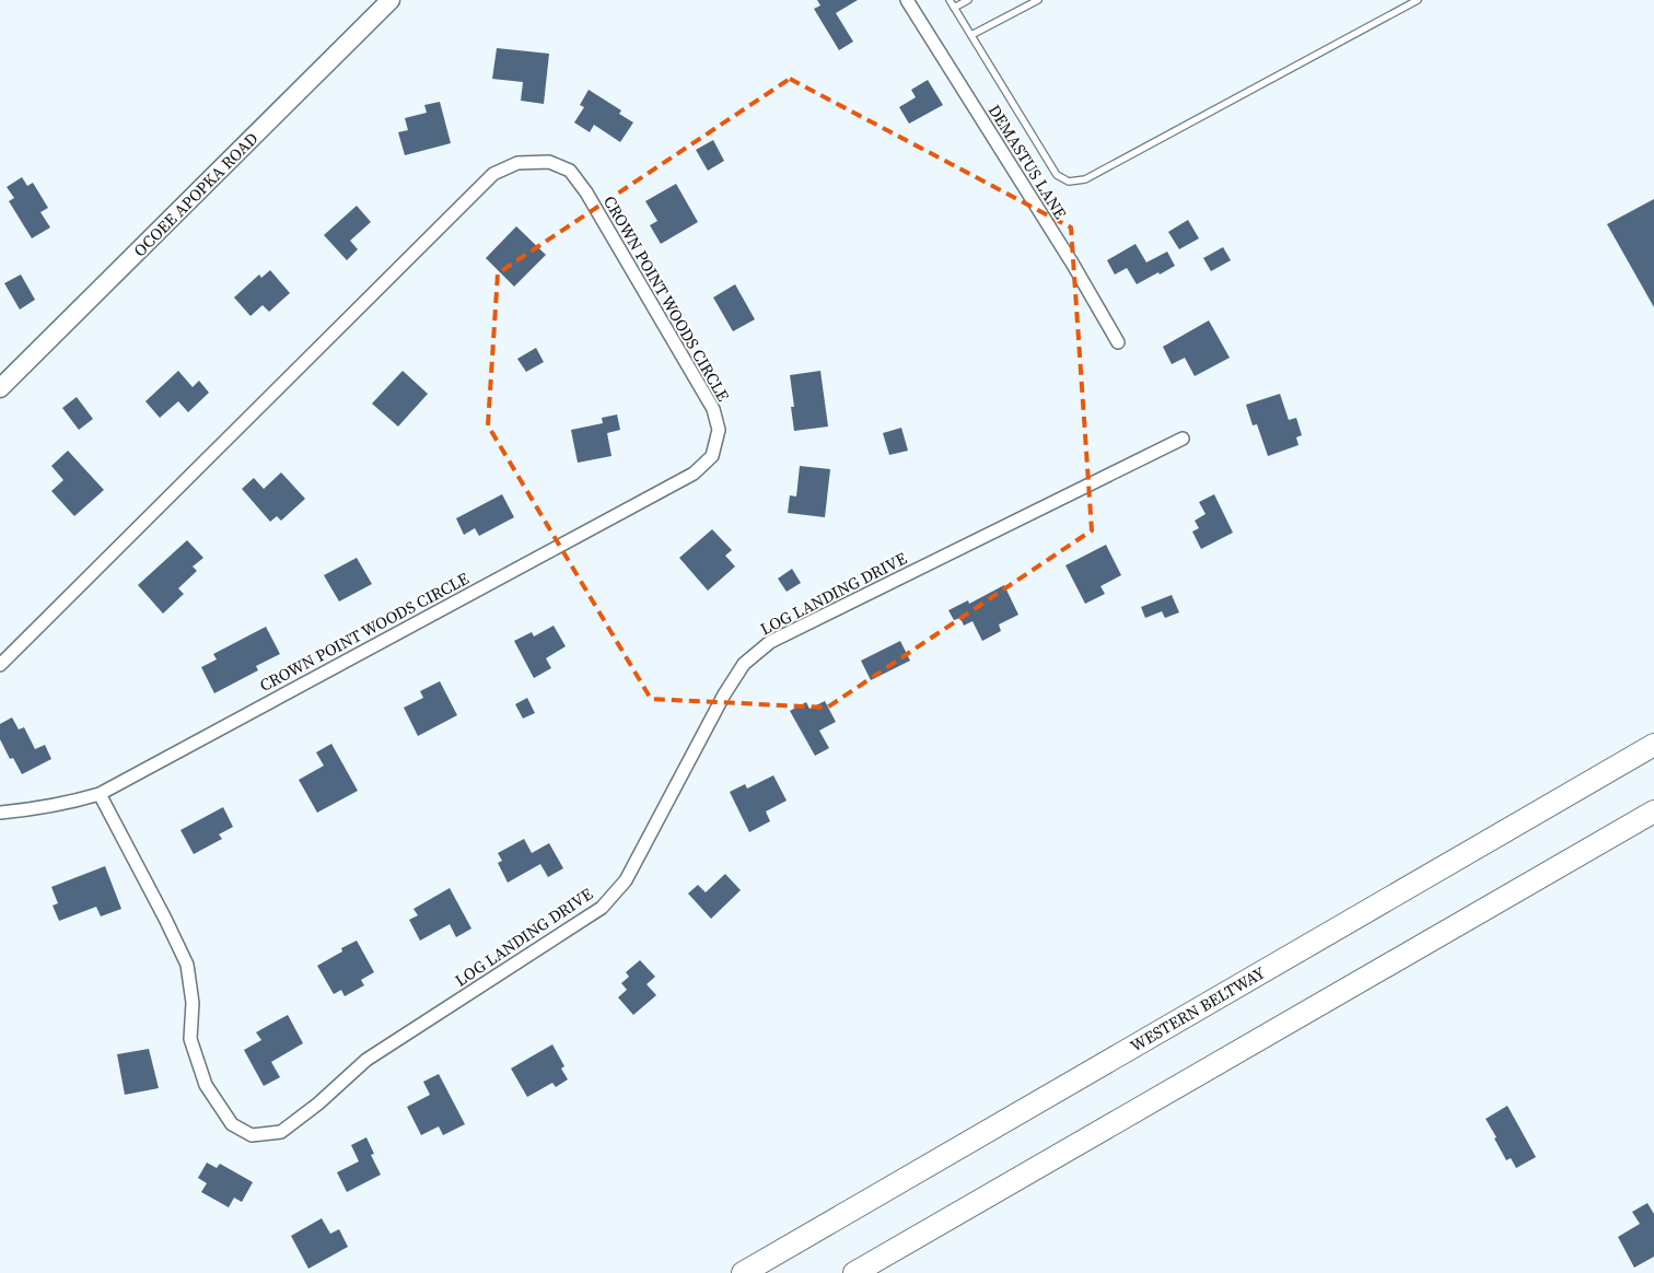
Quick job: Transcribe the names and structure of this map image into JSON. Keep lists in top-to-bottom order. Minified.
{"streets":{"highway":["WESTERN BELTWAY"],"main road":["OCOEE APOPKA ROAD"],"street":["DEMASTUS LANE","CROWN POINT WOODS CIRCLE","LOG LANDING DRIVE"]},"crossings":[["CROWN POINT WOODS CIRCLE","LOG LANDING DRIVE"]]}
